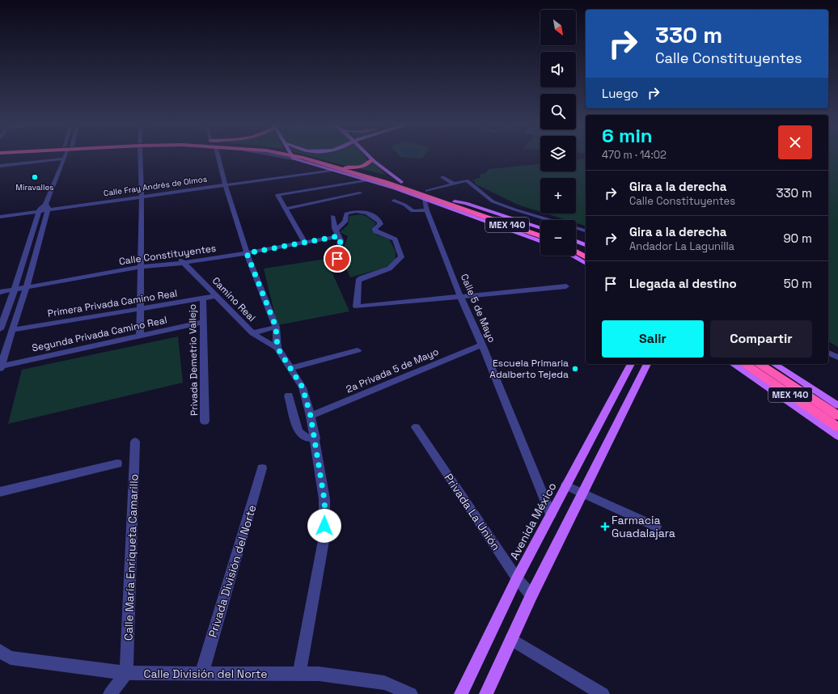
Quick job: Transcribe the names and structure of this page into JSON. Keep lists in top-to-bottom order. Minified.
{"streets":{"highway":["MEX 140"],"main road":["Avenida México"],"street":["Calle Fray Andrés de Olmos","Calle Constituyentes","Camino Real","Primera Privada Camino Real","Calle 5 de Mayo","Segunda Privada Camino Real","Privada Demetrio Vallejo","2a Privada 5 de Mayo","Privada La Unión","Calle María Enriqueta Camarillo","Privada División del Norte","Calle División del Norte"]},"crossings":[["Calle Fray Andrés de Olmos","MEX 140"],["MEX 140","Calle 5 de Mayo"],["Calle Constituyentes","Camino Real"],["Camino Real","Primera Privada Camino Real"],["Primera Privada Camino Real","Privada Demetrio Vallejo"],["Calle 5 de Mayo","2a Privada 5 de Mayo"],["Calle 5 de Mayo","Avenida México"],["Segunda Privada Camino Real","Privada Demetrio Vallejo"],["Privada La Unión","Avenida México"],["Calle María Enriqueta Camarillo","Calle División del Norte"],["Privada División del Norte","Calle División del Norte"]],"places":{"other":["Miravalles","Escuela Primaria Adalberto Tejeda"],"health":["Farmacia Guadalajara"]},"north":"bottom right","page":{"map_buttons":["+","−"],"turn":["330 m","Calle Constituyentes"],"then":"Luego","heading":["6 min","470 m · 14:02"],"list":[{"name":"Gira a la derecha","note":"Calle Constituyentes","value":"330 m"},{"name":"Gira a la derecha","note":"Andador La Lagunilla","value":"90 m"},{"name":"Llegada al destino","value":"50 m"}],"buttons":["Salir","Compartir"]}}
